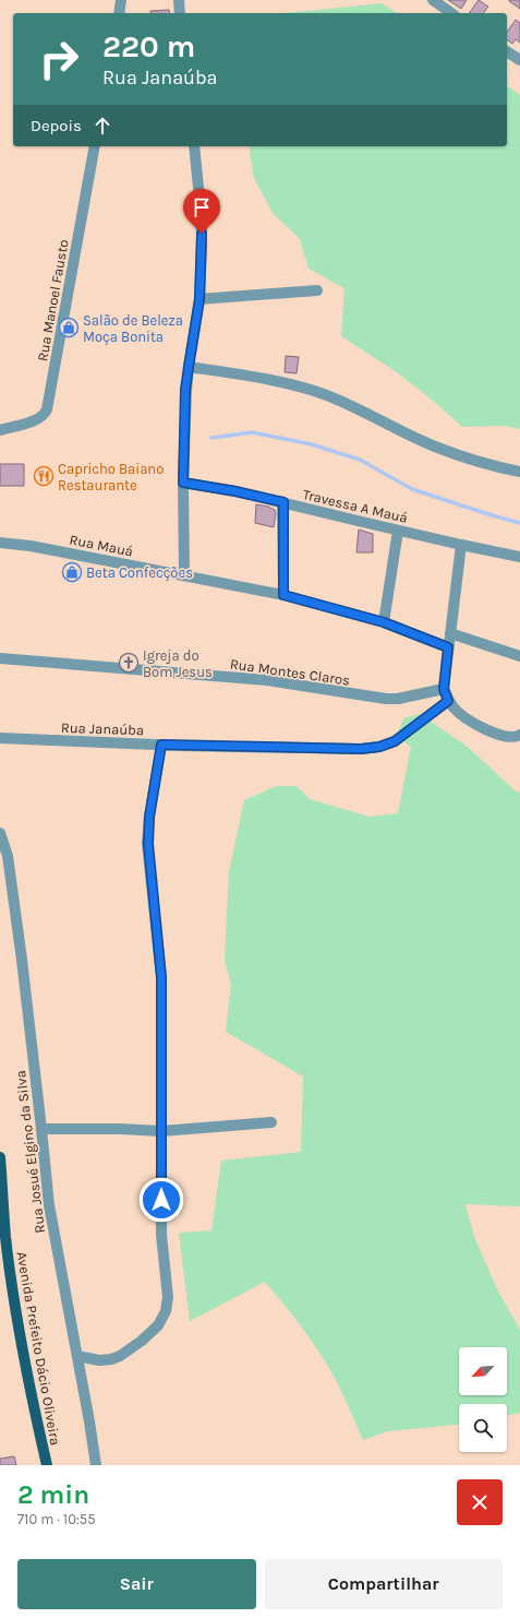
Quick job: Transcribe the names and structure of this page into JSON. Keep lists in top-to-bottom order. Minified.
{"streets":{"main road":["Avenida Prefeito Dácio Oliveira"],"street":["Rua Manoel Fausto","Travessa A Mauá","Rua Mauá","Rua Montes Claros","Rua Janaúba","Rua Josué Elgino da Silva"]},"places":{"shop":["Salão de Beleza Moça Bonita","Beta Confecções"],"restaurant":["Capricho Baiano Restaurante"],"church":["Igreja do Bom Jesus"]},"north":"bottom left","page":{"turn":["220 m","Rua Janaúba"],"then":"Depois","heading":["2 min","710 m · 10:55"],"buttons":["Sair","Compartilhar"]}}
